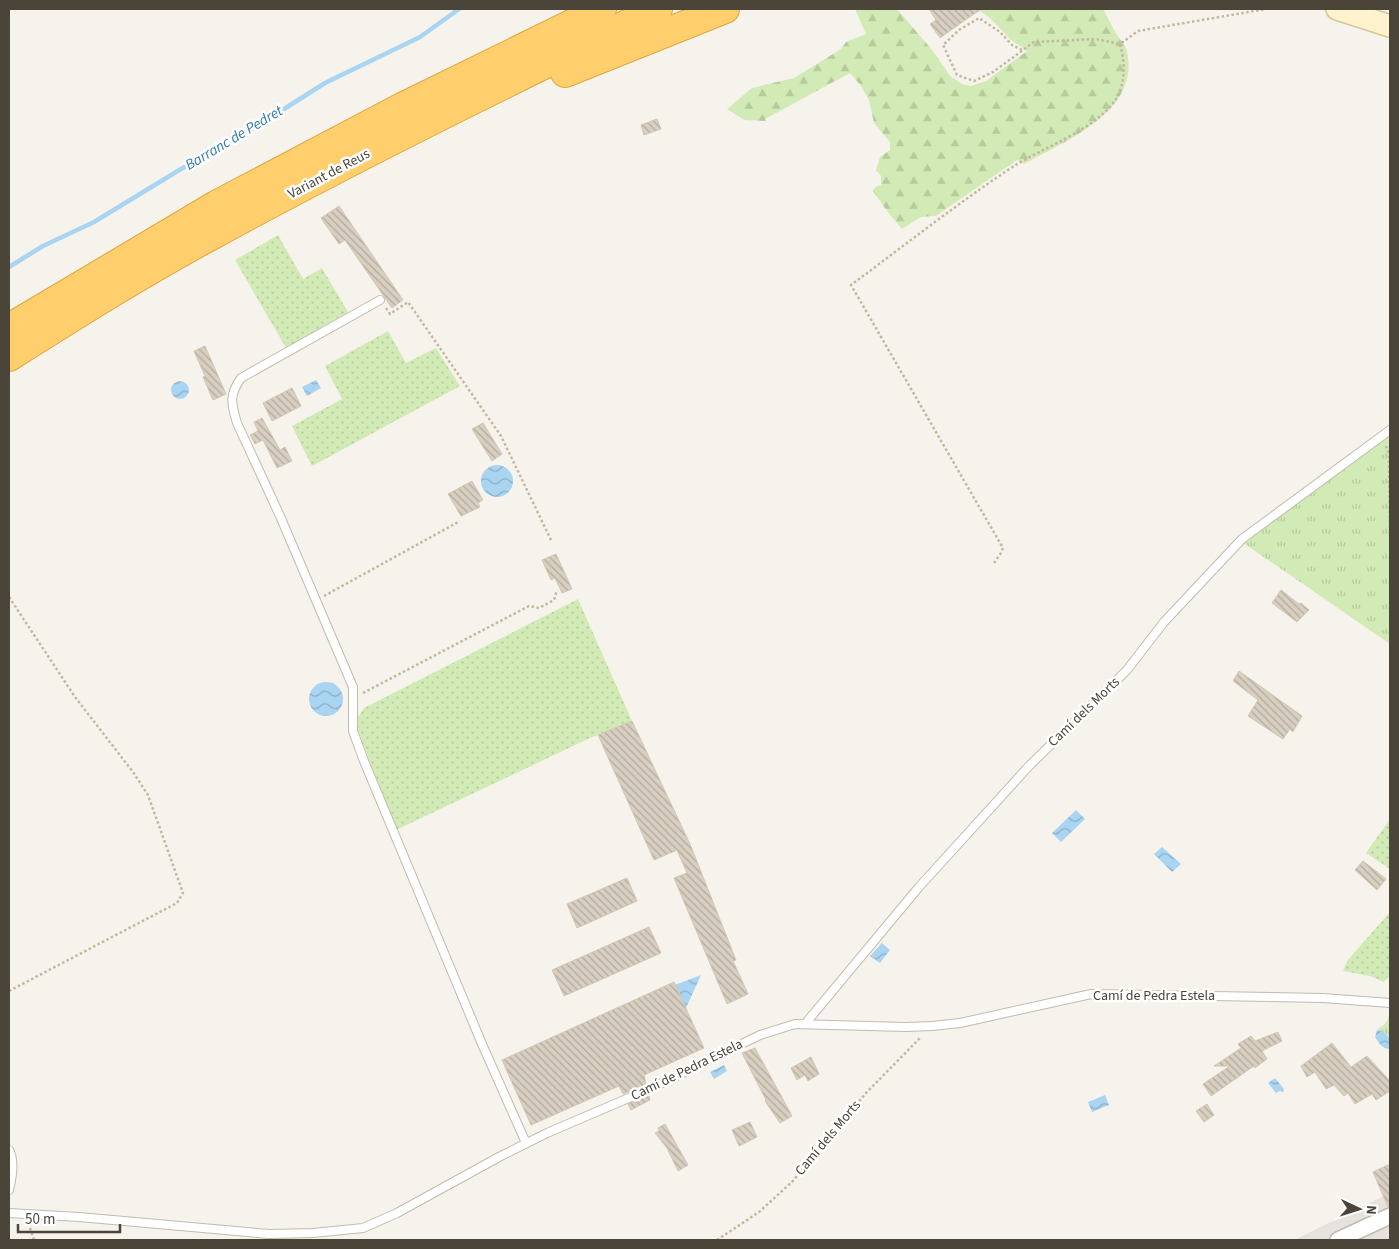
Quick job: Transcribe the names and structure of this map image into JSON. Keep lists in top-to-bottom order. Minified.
{"streets":{"highway":["Variant de Reus"],"lane":["Camí dels Morts","Camí de Pedra Estela"]},"crossings":[["Camí dels Morts","Camí de Pedra Estela"]],"water":["Barranc de Pedret"],"scale_bar":"50 m","north":"right"}
